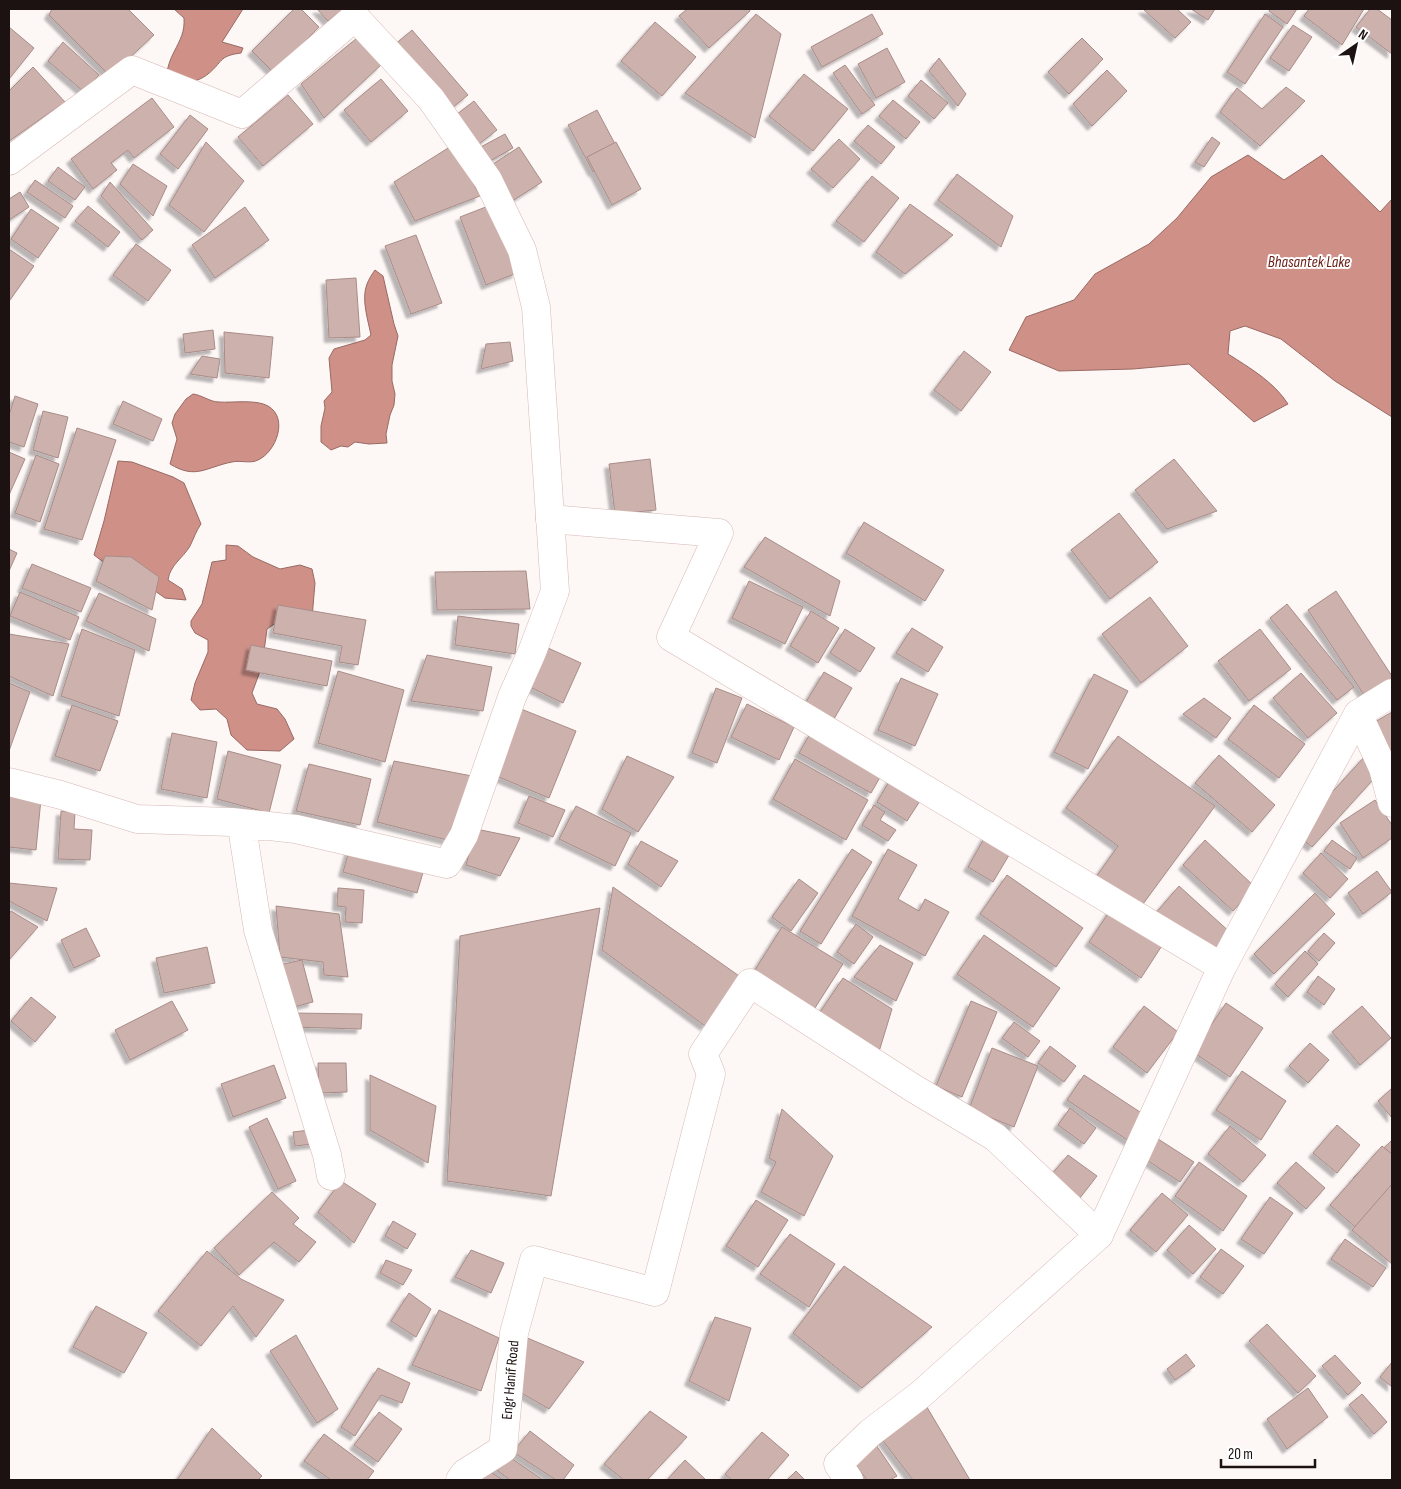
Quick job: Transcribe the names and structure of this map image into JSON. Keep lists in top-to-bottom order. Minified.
{"streets":{"street":["Engr Hanif Road"]},"water":["Bhasantek Lake"],"scale_bar":"20 m","north":"top right"}
